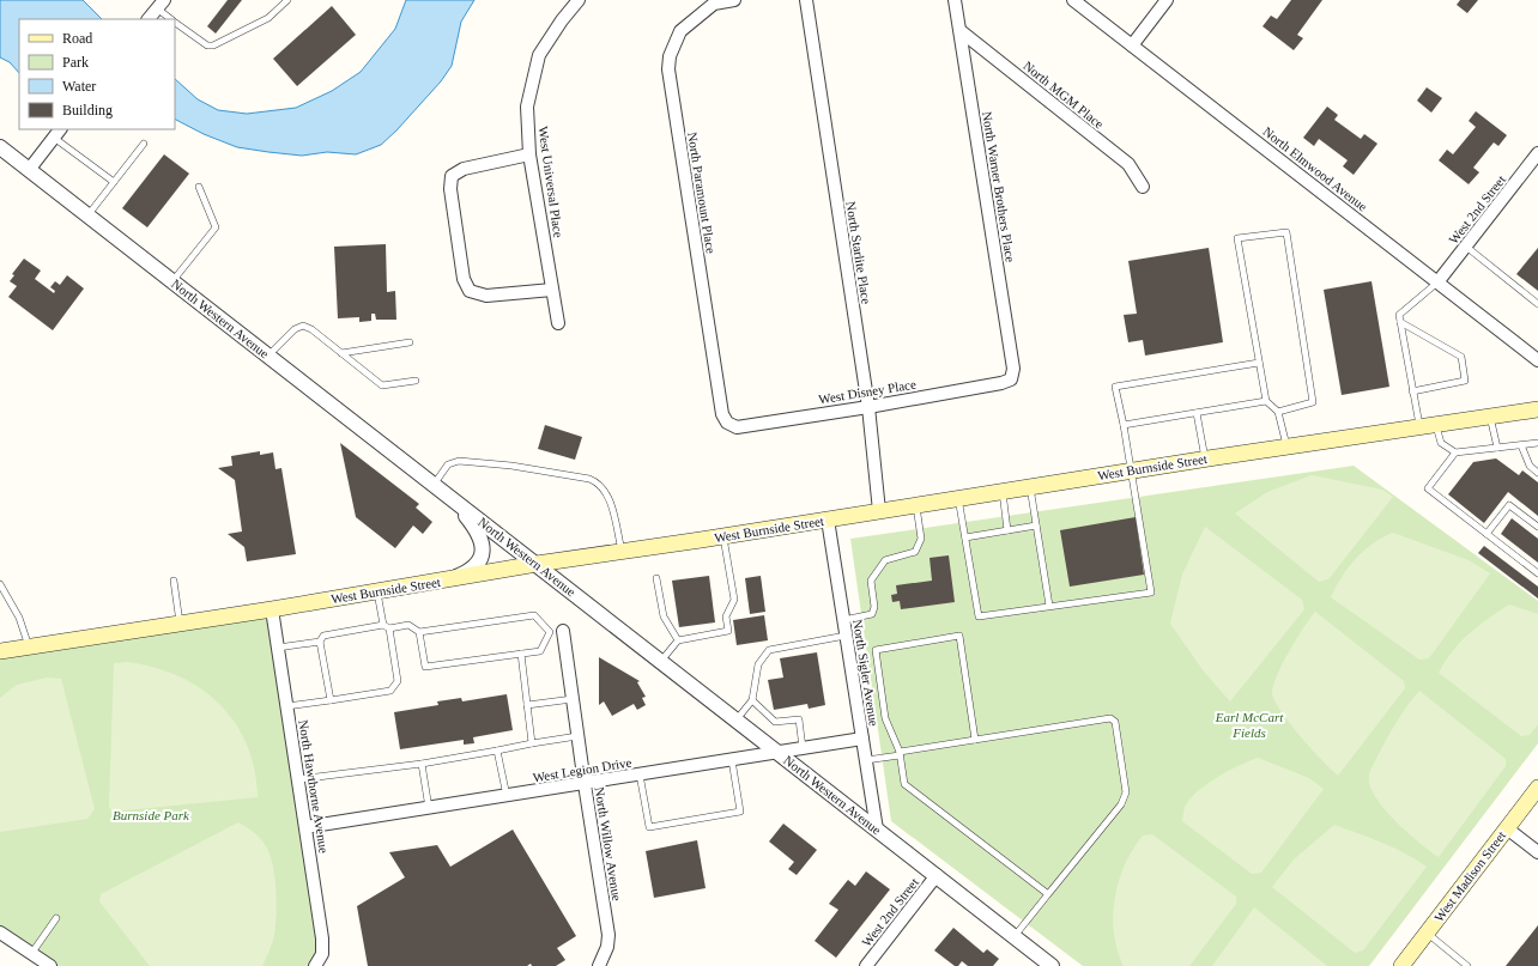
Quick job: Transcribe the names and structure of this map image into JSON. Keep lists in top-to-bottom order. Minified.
{"streets":{"main road":["West Burnside Street","West Madison Street"],"street":["North MGM Place","North Elmwood Avenue","West Universal Place","North Warner Brothers Place","North Paramount Place","West 2nd Street","North Starlite Place","North Western Avenue","West Disney Place","North Sigler Avenue","West Legion Drive","North Hawthorne Avenue","North Willow Avenue"]},"crossings":[["North MGM Place","North Warner Brothers Place"],["North Elmwood Avenue","West 2nd Street"],["North Warner Brothers Place","West Disney Place"],["North Paramount Place","West Disney Place"],["West 2nd Street","North Western Avenue"],["North Starlite Place","West Disney Place"],["North Starlite Place","West Burnside Street"],["North Western Avenue","West Burnside Street"],["North Western Avenue","North Sigler Avenue"],["North Western Avenue","West Legion Drive"],["West Burnside Street","North Sigler Avenue"],["West Burnside Street","North Hawthorne Avenue"],["North Sigler Avenue","West Legion Drive"],["West Legion Drive","North Hawthorne Avenue"],["West Legion Drive","North Willow Avenue"]],"parks":["Earl McCart Fields","Burnside Park"],"legend":["Road","Park","Water","Building"]}
